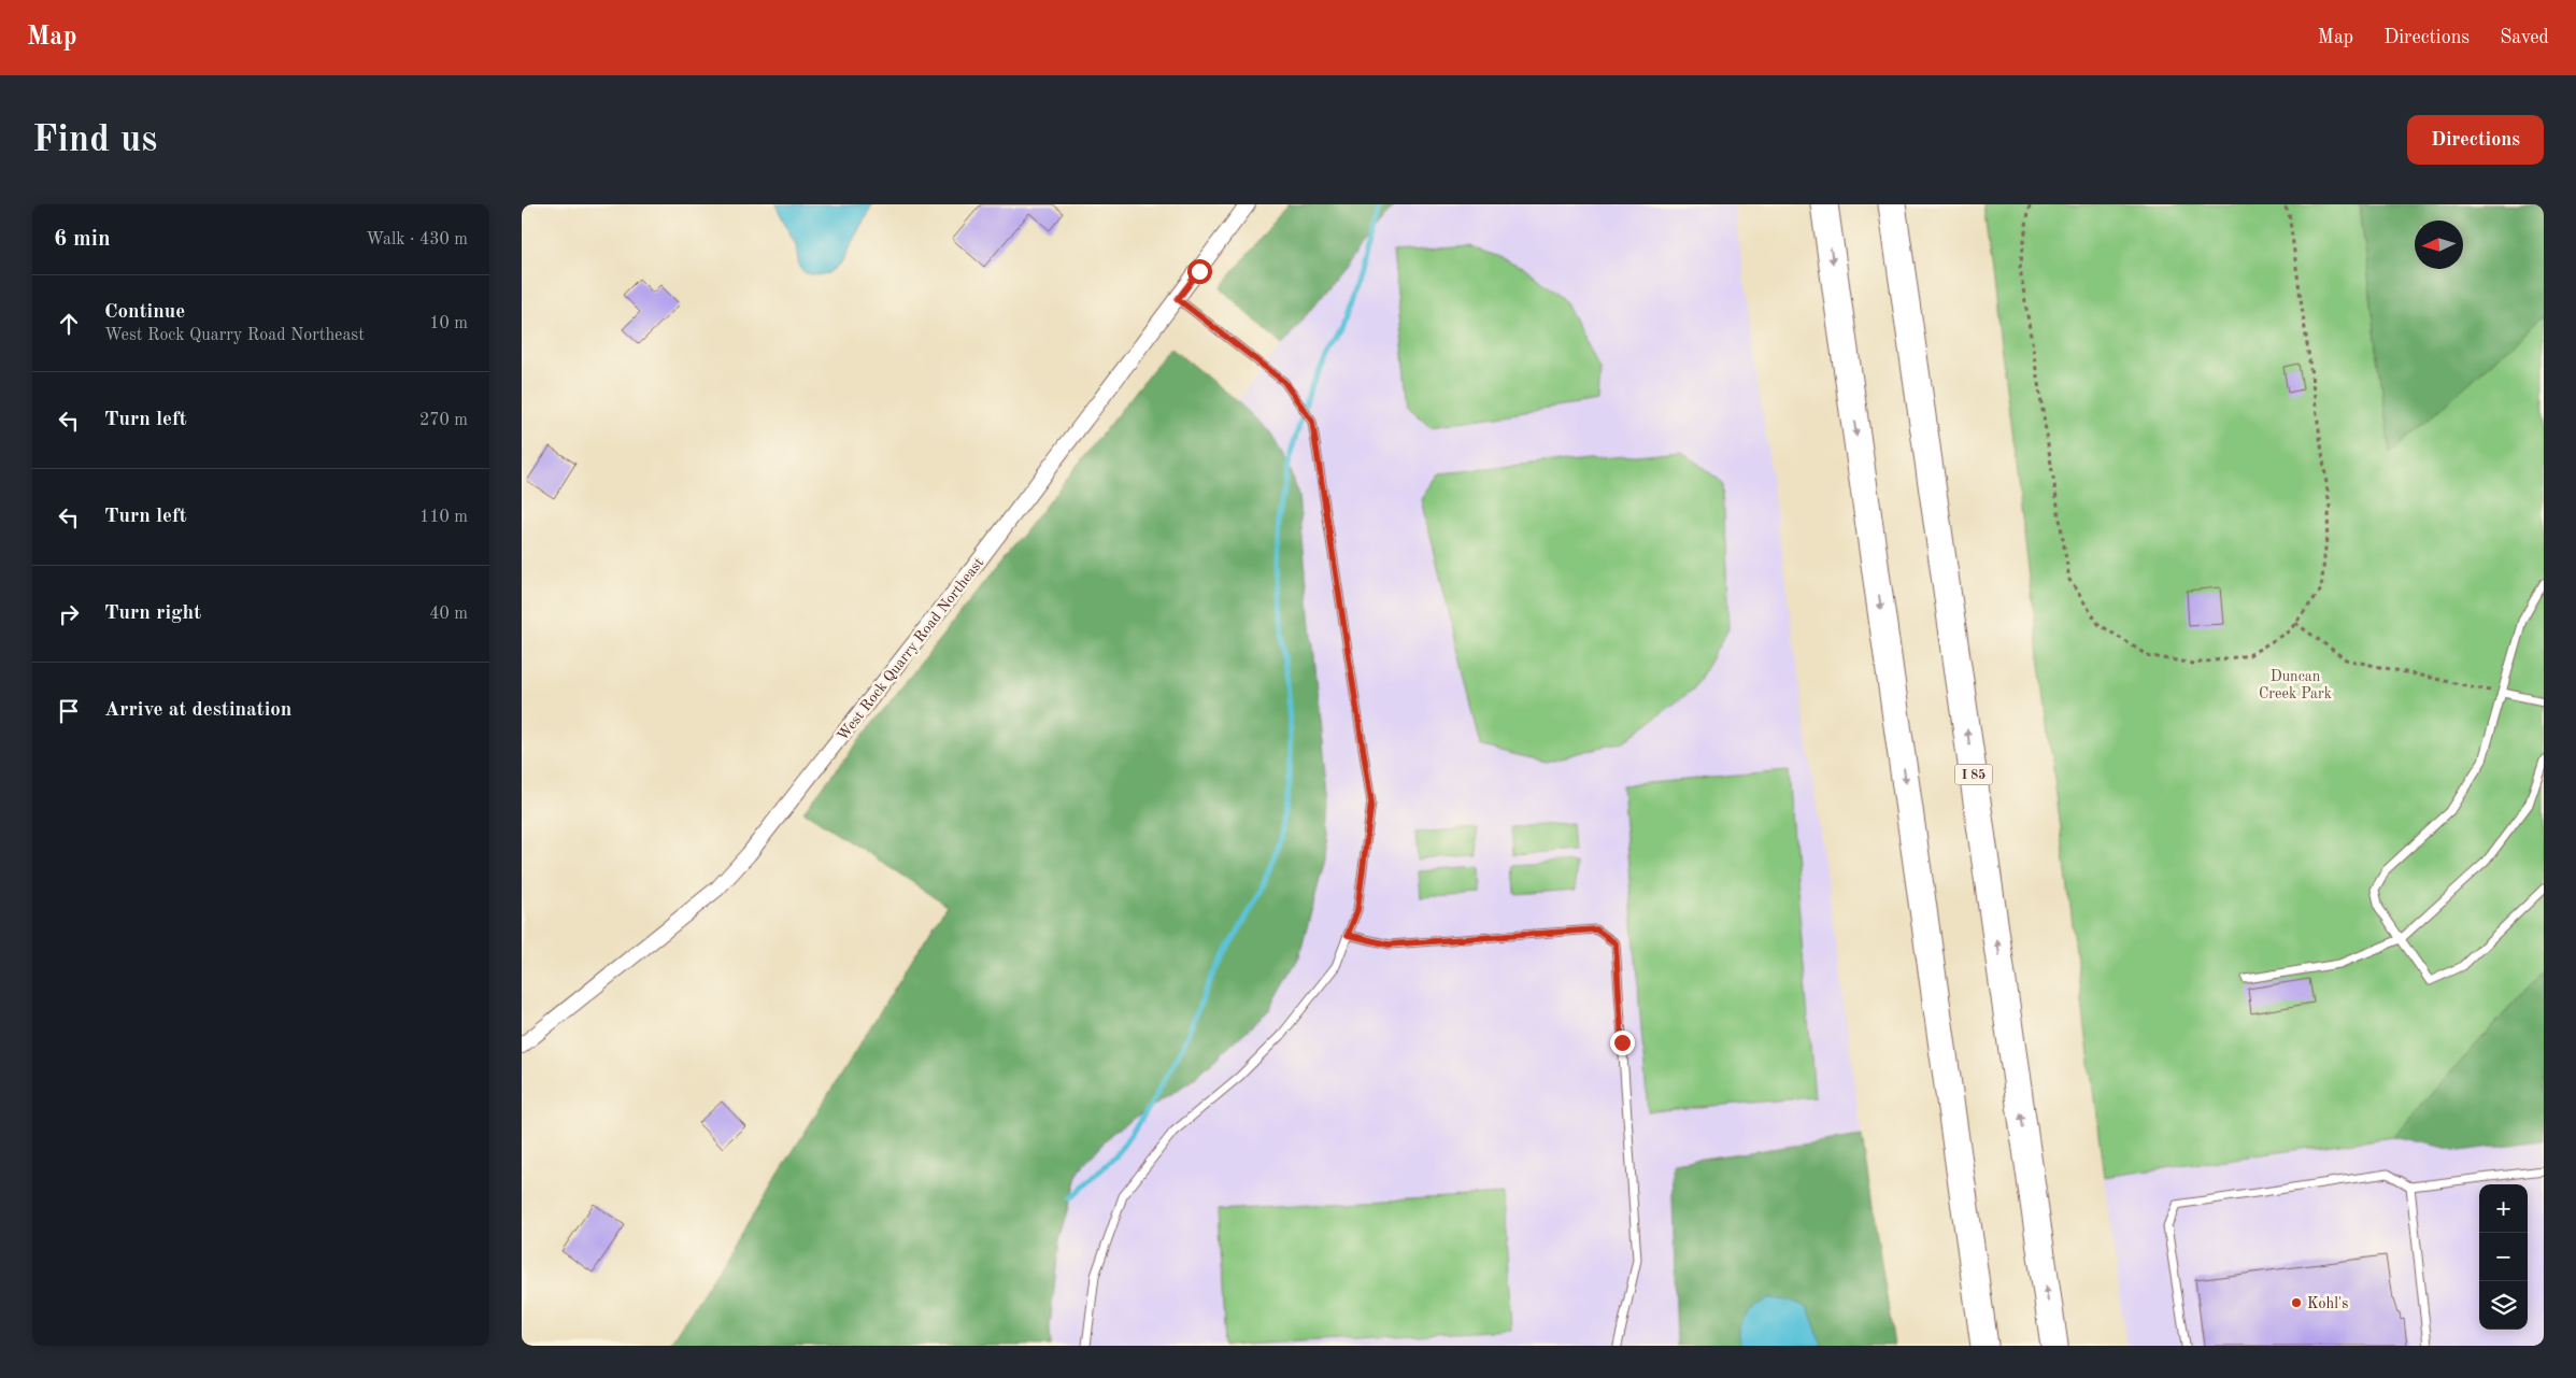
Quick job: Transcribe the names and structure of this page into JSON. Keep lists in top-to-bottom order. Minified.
{"streets":{"highway":["I 85"],"street":["West Rock Quarry Road Northeast"]},"parks":["Duncan Creek Park"],"places":["Kohl's"],"north":"left","page":{"header":"Map","nav":["Map","Directions","Saved"],"buttons":"Directions","title":"Find us","heading":["6 min","Walk · 430 m"],"list":[["Continue","West Rock Quarry Road Northeast","10 m"],["Turn left","270 m"],["Turn left","110 m"],["Turn right","40 m"],"Arrive at destination"],"map_buttons":["+","−"]}}
